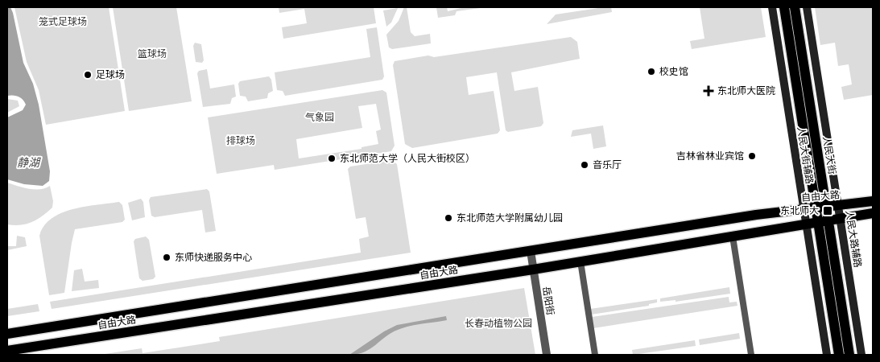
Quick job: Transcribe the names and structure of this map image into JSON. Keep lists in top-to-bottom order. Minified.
{"streets":{"main road":["人民大街辅路","人民大街","自由大路","人民大路辅路"],"street":["岳阳街"]},"crossings":[["人民大街辅路","自由大路"],["人民大街","自由大路"],["自由大路","人民大路辅路"],["自由大路","岳阳街"]],"water":["静湖"],"parks":["笼式足球场","篮球场","气象园","排球场","长春动植物公园"],"places":{"other":["校史馆","足球场","吉林省林业宾馆","东北师范大学（人民大街校区）","音乐厅","东北师范大学附属幼儿园","东师快递服务中心"],"health":["东北师大医院"],"transit":["东北师大"]}}
